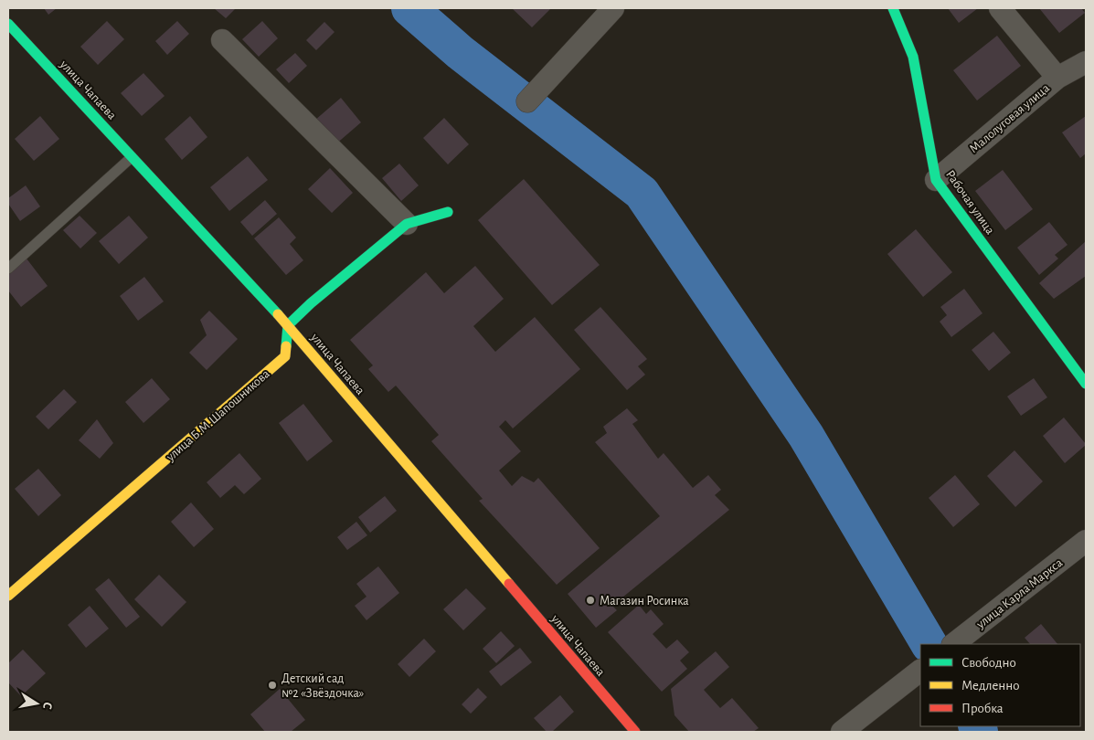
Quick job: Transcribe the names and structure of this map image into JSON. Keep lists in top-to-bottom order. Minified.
{"streets":{"street":["улица Чапаева","Малолуговая улица","Рабочая улица","улица Б.М.Шапошникова","улица Карла Маркса"]},"crossings":[["улица Чапаева","улица Б.М.Шапошникова"],["Малолуговая улица","Рабочая улица"]],"places":["Магазин Росинка","Детский сад №2 «Звёздочка»"],"legend":["Свободно","Медленно","Пробка"],"north":"right"}
